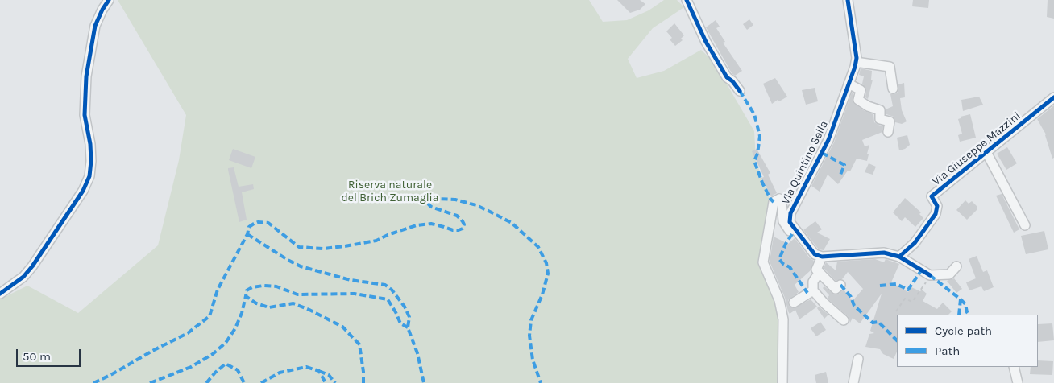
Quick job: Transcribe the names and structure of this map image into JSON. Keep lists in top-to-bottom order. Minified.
{"streets":{"street":["Via Giuseppe Mazzini","Via Quintino Sella"]},"parks":["Riserva naturale del Brich Zumaglia"],"legend":["Cycle path","Path"],"scale_bar":"50 m"}
